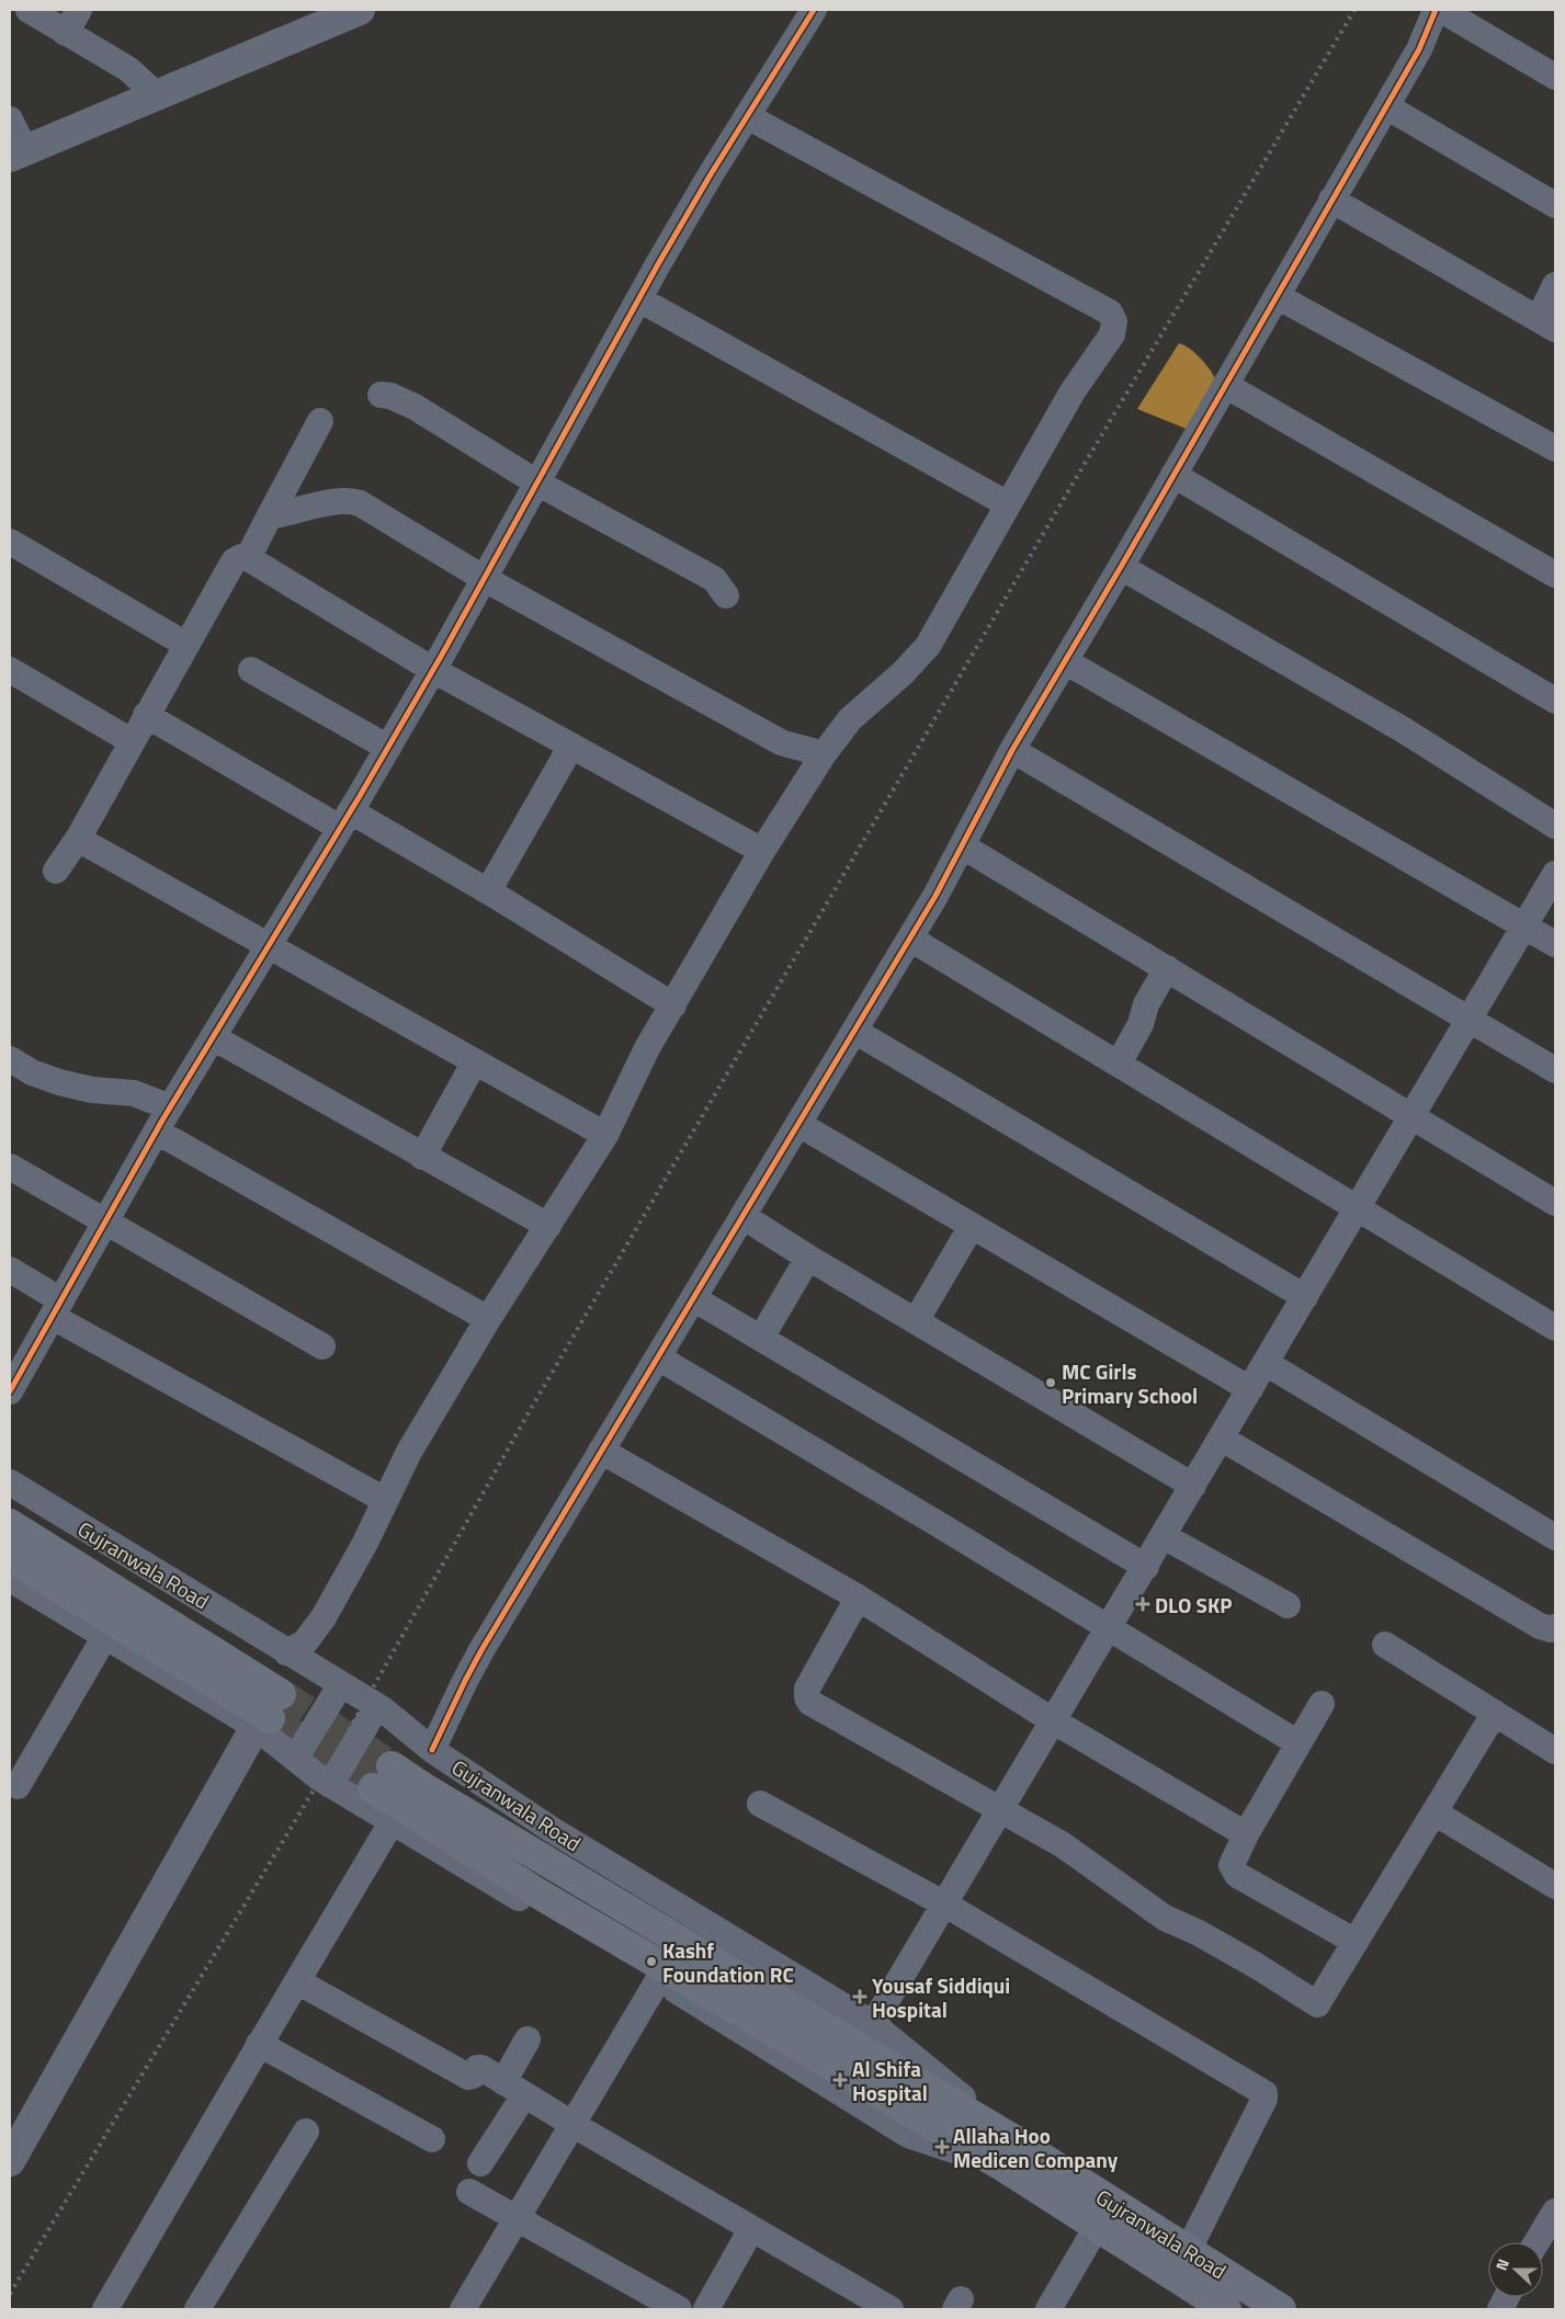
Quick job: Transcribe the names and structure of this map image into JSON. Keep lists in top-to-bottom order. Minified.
{"streets":{"highway":["Gujranwala Road"]},"places":{"other":["MC Girls Primary School","Kashf Foundation RC"],"health":["DLO SKP","Yousaf Siddiqui Hospital","Al Shifa Hospital","Allaha Hoo Medicen Company"]},"north":"left"}
